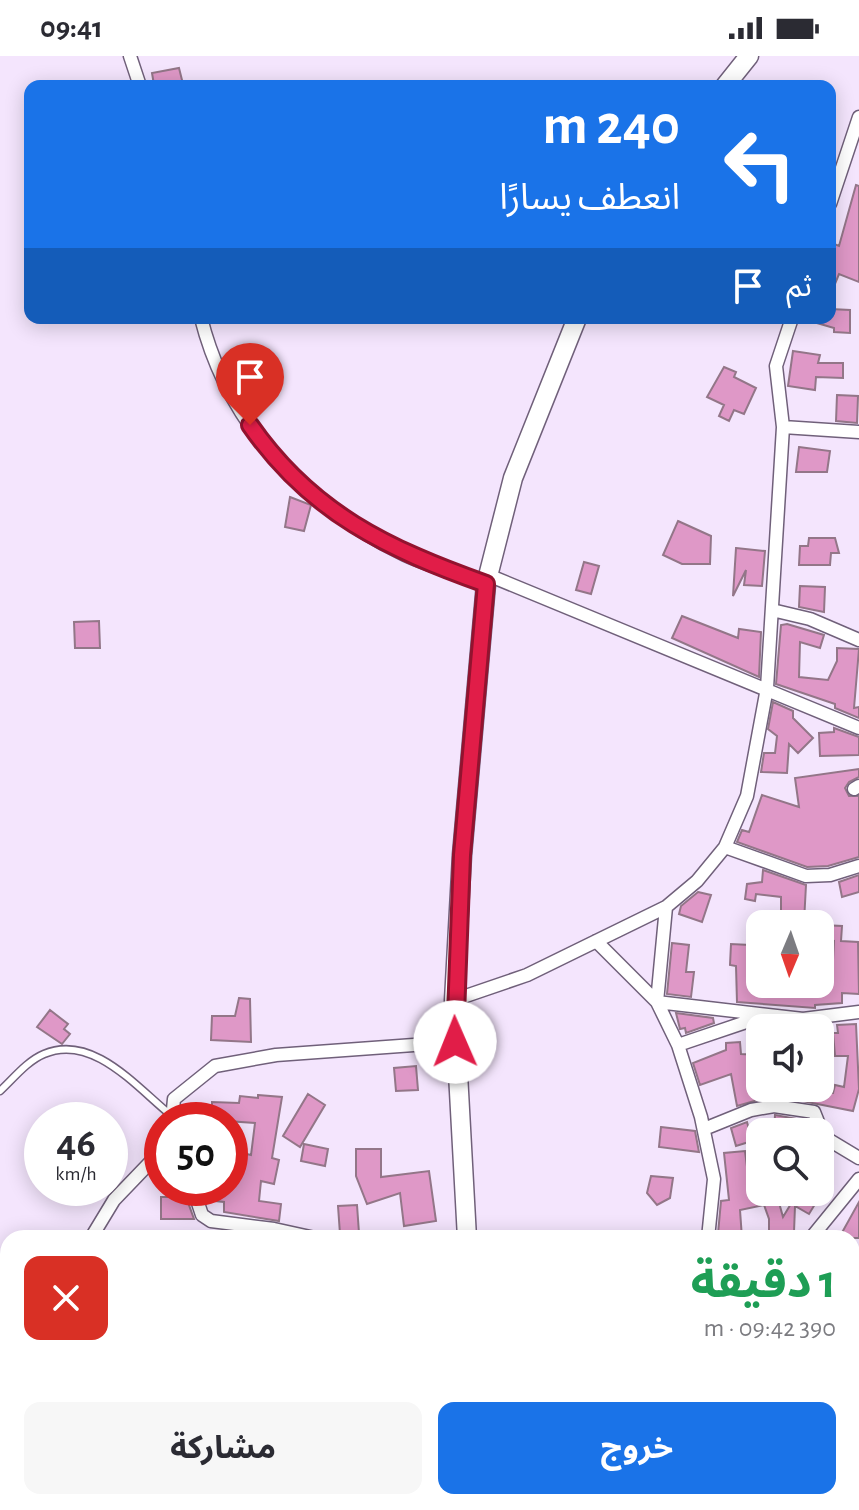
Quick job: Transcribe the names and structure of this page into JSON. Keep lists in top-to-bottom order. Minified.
{"north":"bottom","page":{"status":"09:41","turn":["240 m","انعطف يسارًا"],"then":"ثم","speed":"46 km/h","limit":"50","heading":["1 دقيقة","390 m · 09:42"],"buttons":["خروج","مشاركة"]}}
